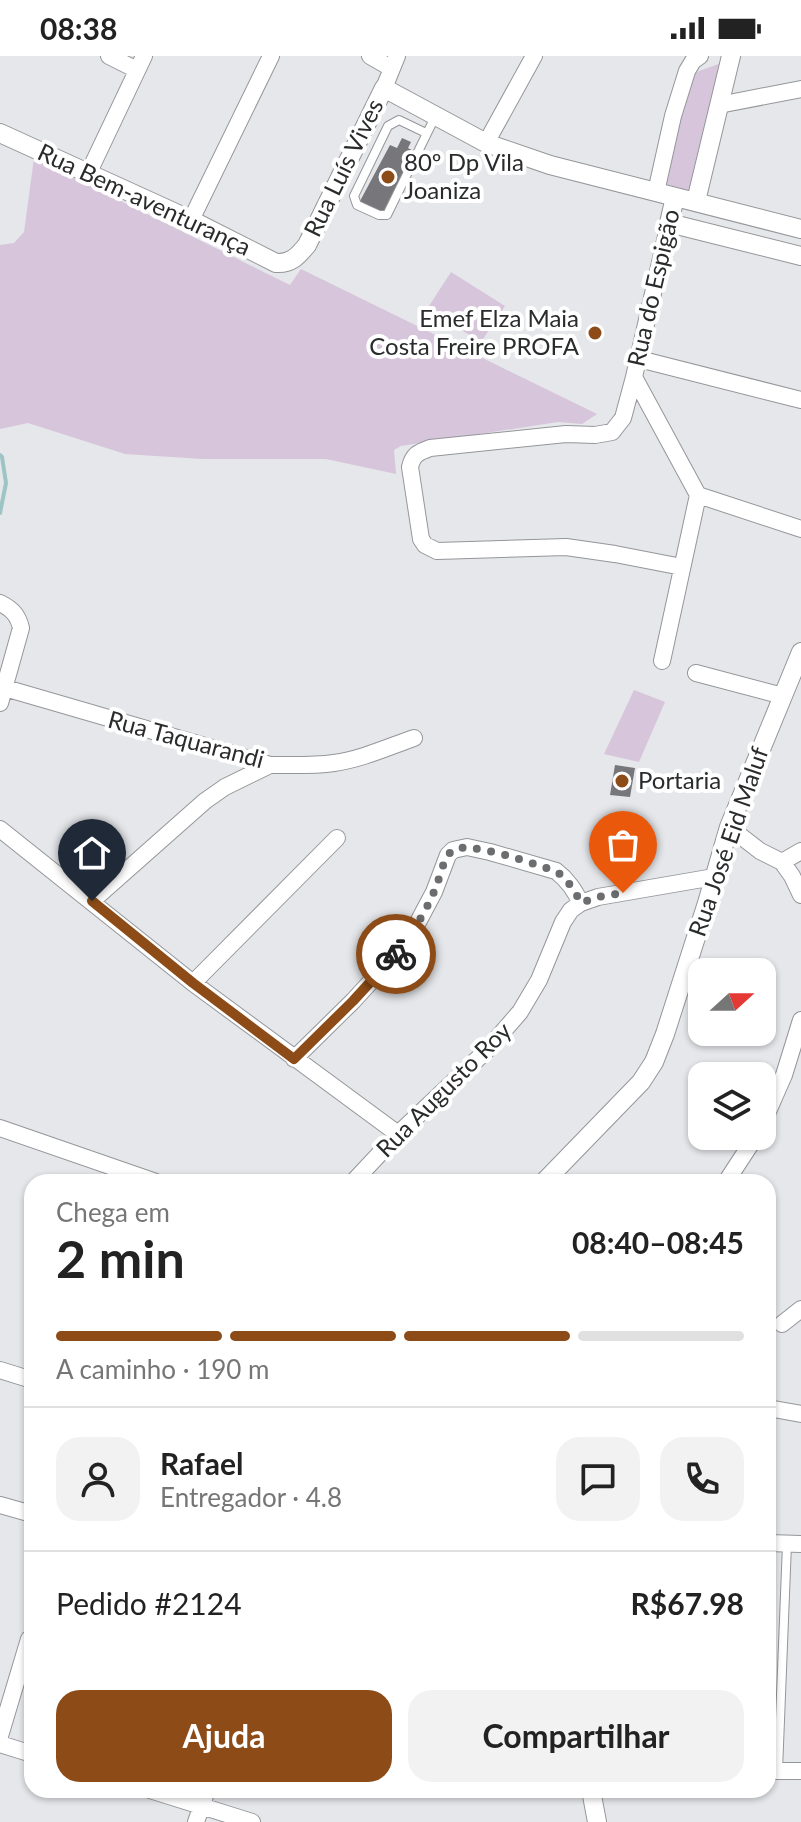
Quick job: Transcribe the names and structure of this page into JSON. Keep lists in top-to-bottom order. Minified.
{"streets":{"street":["Rua Luís Vives","Rua Bem-aventurança","Rua do Espigão","Rua Taquarandi","Rua José Eid Maluf","Rua Augusto Roy"]},"crossings":[["Rua Luís Vives","Rua Bem-aventurança"]],"places":["80º Dp Vila Joaniza","Emef Elza Maia Costa Freire PROFA","Portaria"],"north":"right","page":{"status":"08:38","heading":["2 min","Chega em","08:40–08:45"],"panel":["Rafael","Entregador · 4.8","Pedido #2124","R$67.98"],"bar":"A caminho · 190 m","buttons":["Ajuda","Compartilhar"]}}
